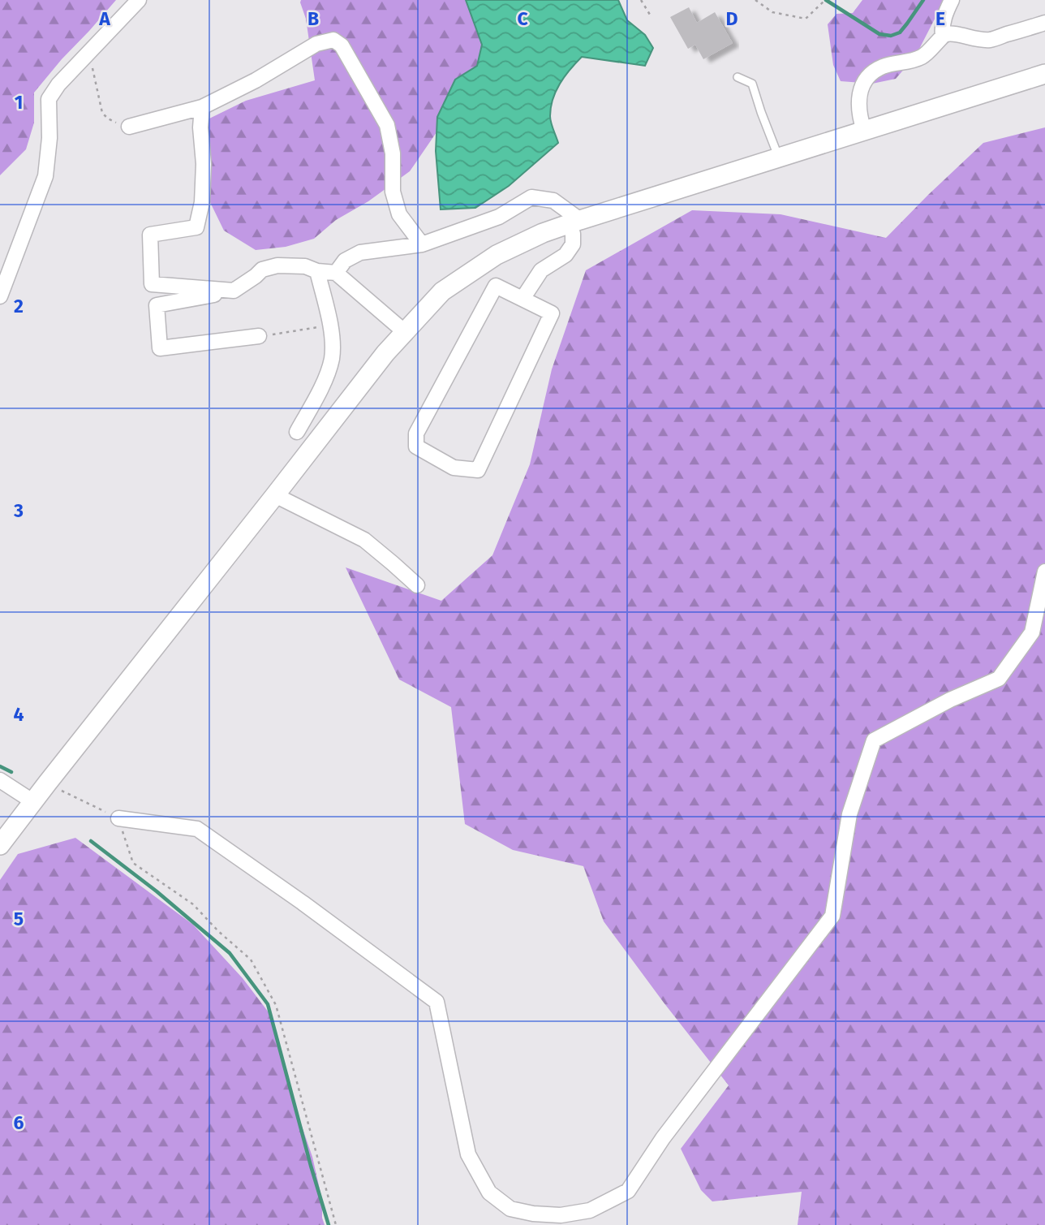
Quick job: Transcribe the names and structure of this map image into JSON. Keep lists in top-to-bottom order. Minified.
{"grid":{"columns":["A","B","C","D","E"],"rows":["1","2","3","4","5","6"]}}
